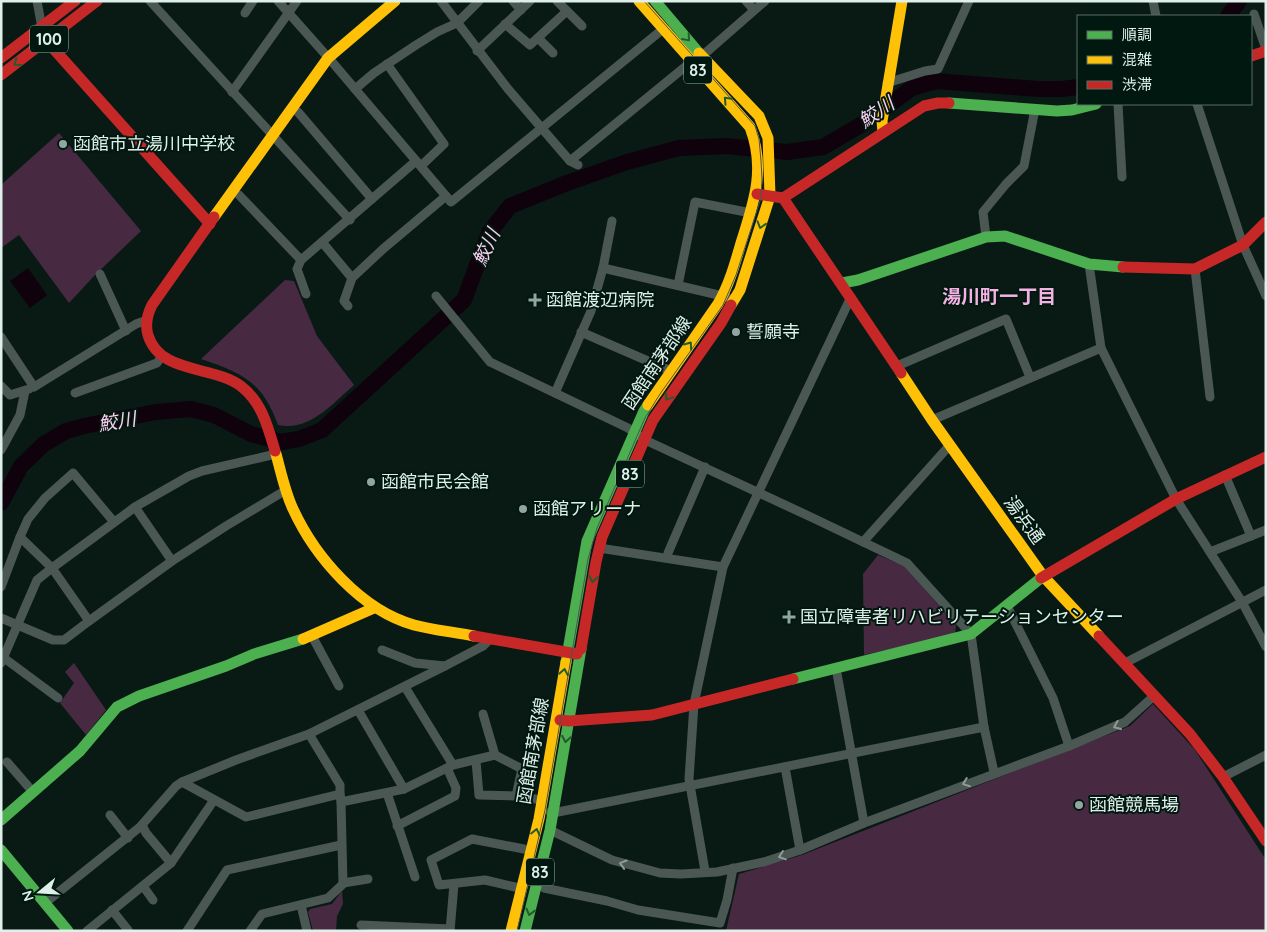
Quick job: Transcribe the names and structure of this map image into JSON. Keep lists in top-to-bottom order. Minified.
{"streets":{"street":["100","83","函館南茅部線","湯浜通"]},"districts":["湯川町一丁目"],"water":["鮫川"],"places":{"other":["函館市立湯川中学校","誓願寺","函館市民会館","函館アリーナ","函館競馬場"],"health":["函館渡辺病院","国立障害者リハビリテーションセンター"]},"legend":["順調","混雑","渋滞"],"north":"left"}
